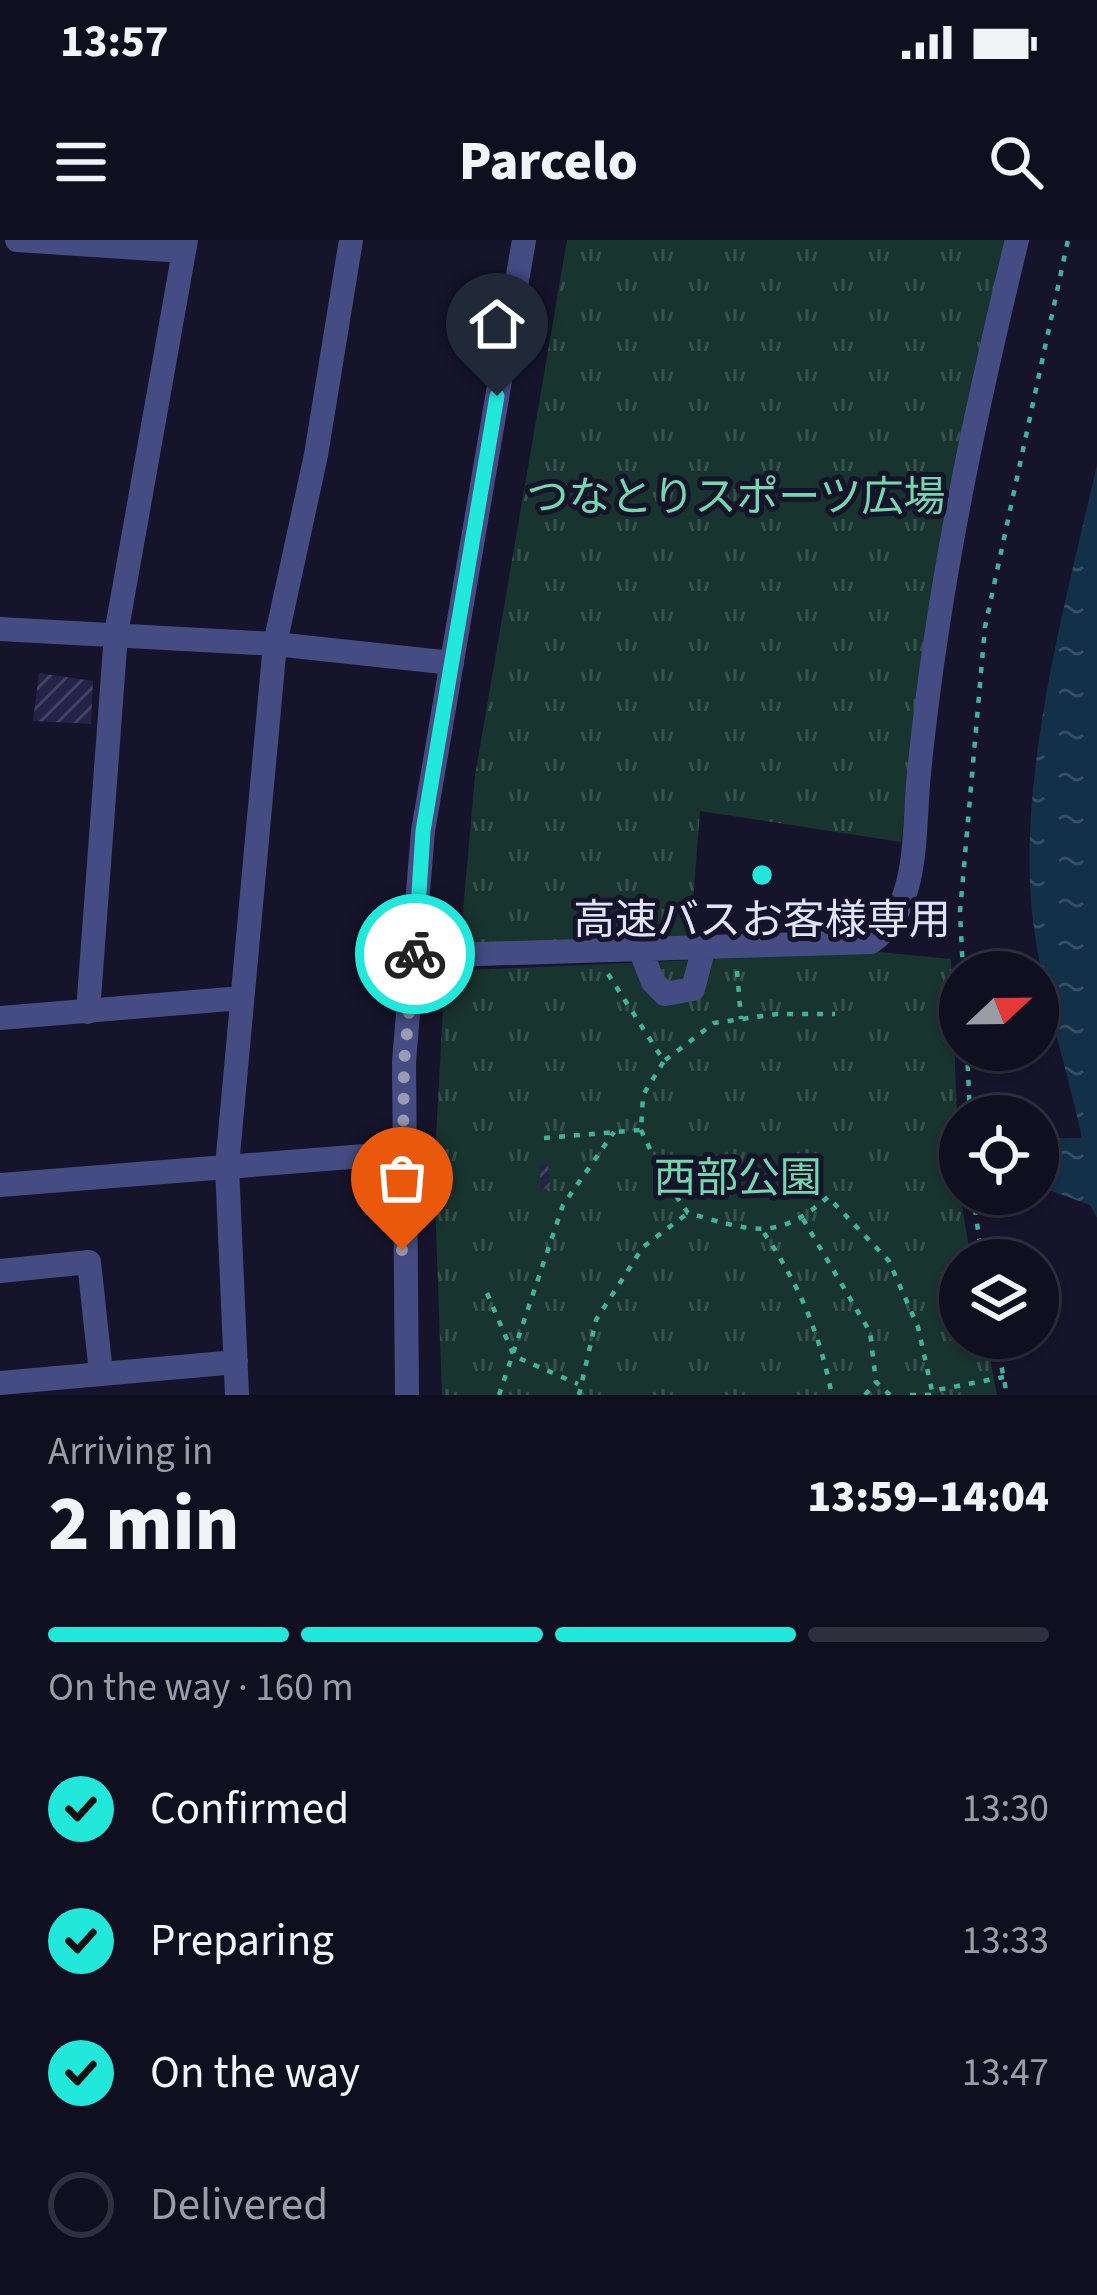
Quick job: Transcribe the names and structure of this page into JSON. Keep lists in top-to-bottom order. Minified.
{"parks":["つなとりスポーツ広場","西部公園"],"places":["高速バスお客様専用"],"north":"right","page":{"status":"13:57","header":"Parcelo","heading":["2 min","Arriving in","13:59–14:04"],"bar":"On the way · 160 m","list":[["Confirmed","13:30"],["Preparing","13:33"],["On the way","13:47"],"Delivered"]}}
